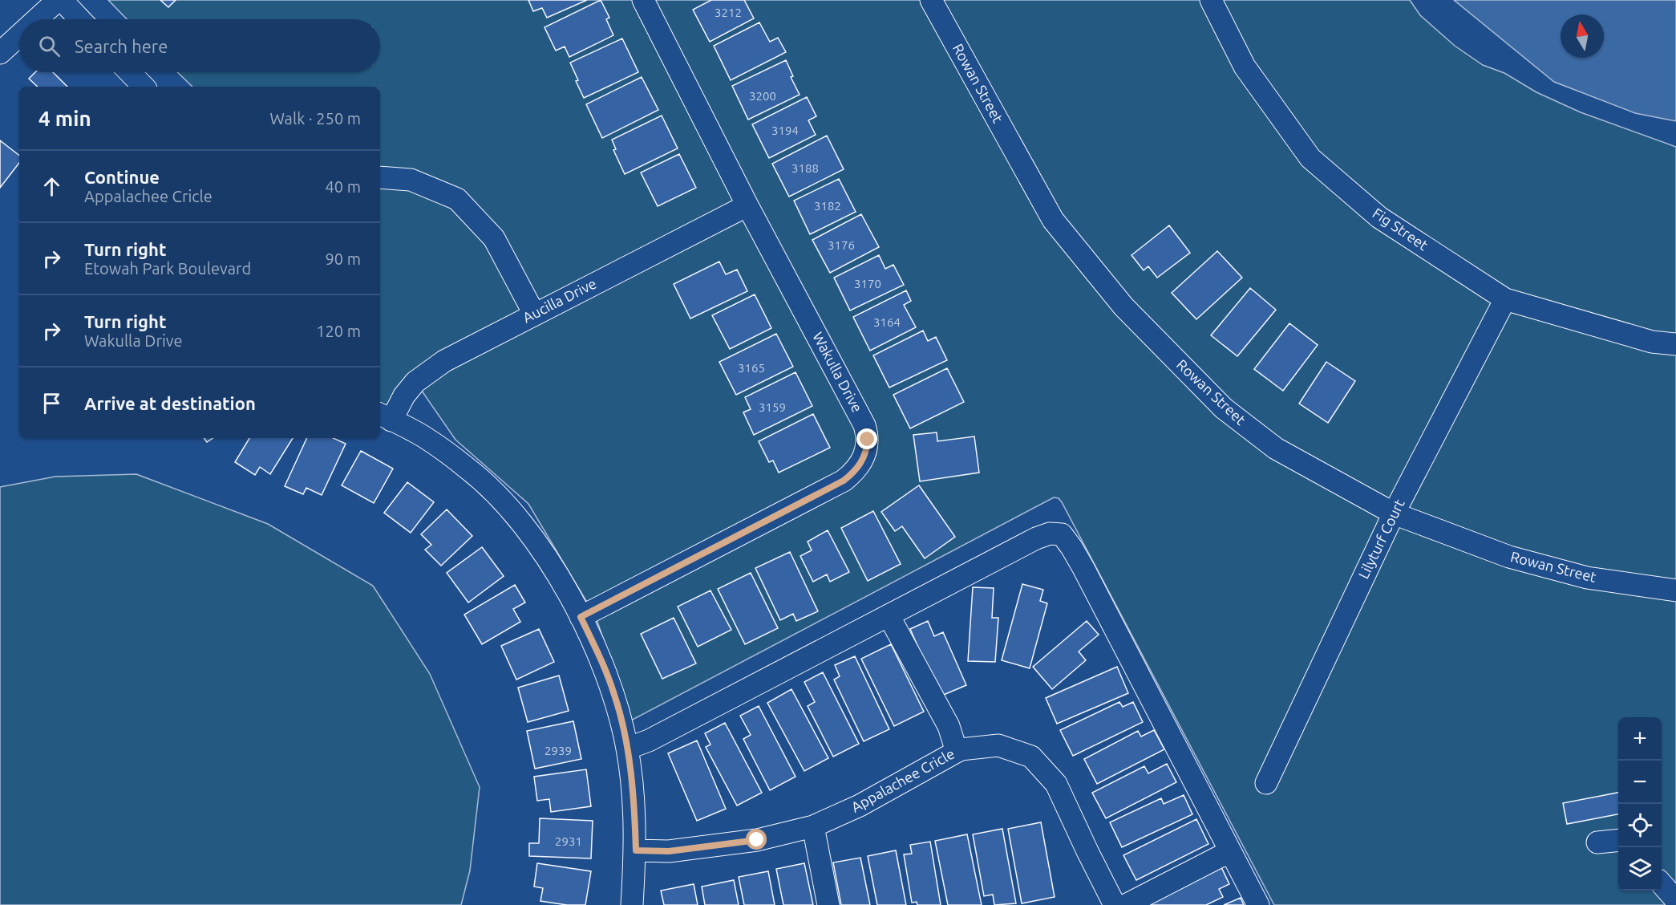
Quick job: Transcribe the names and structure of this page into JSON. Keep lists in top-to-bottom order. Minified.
{"streets":{"street":["Rowan Street","Fig Street","Aucilla Drive","Wakulla Drive","Lilyturf Court","Appalachee Cricle"]},"crossings":[["Rowan Street","Lilyturf Court"],["Fig Street","Lilyturf Court"],["Aucilla Drive","Wakulla Drive"]],"house_numbers":["3212","3200","3194","3188","3182","3176","3170","3164","3165","3159","2939","2931"],"north":"top","page":{"search":"Search here","heading":["4 min","Walk · 250 m"],"list":[["Continue","Appalachee Cricle","40 m"],["Turn right","Etowah Park Boulevard","90 m"],["Turn right","Wakulla Drive","120 m"],"Arrive at destination"],"map_buttons":["+","−"]}}
